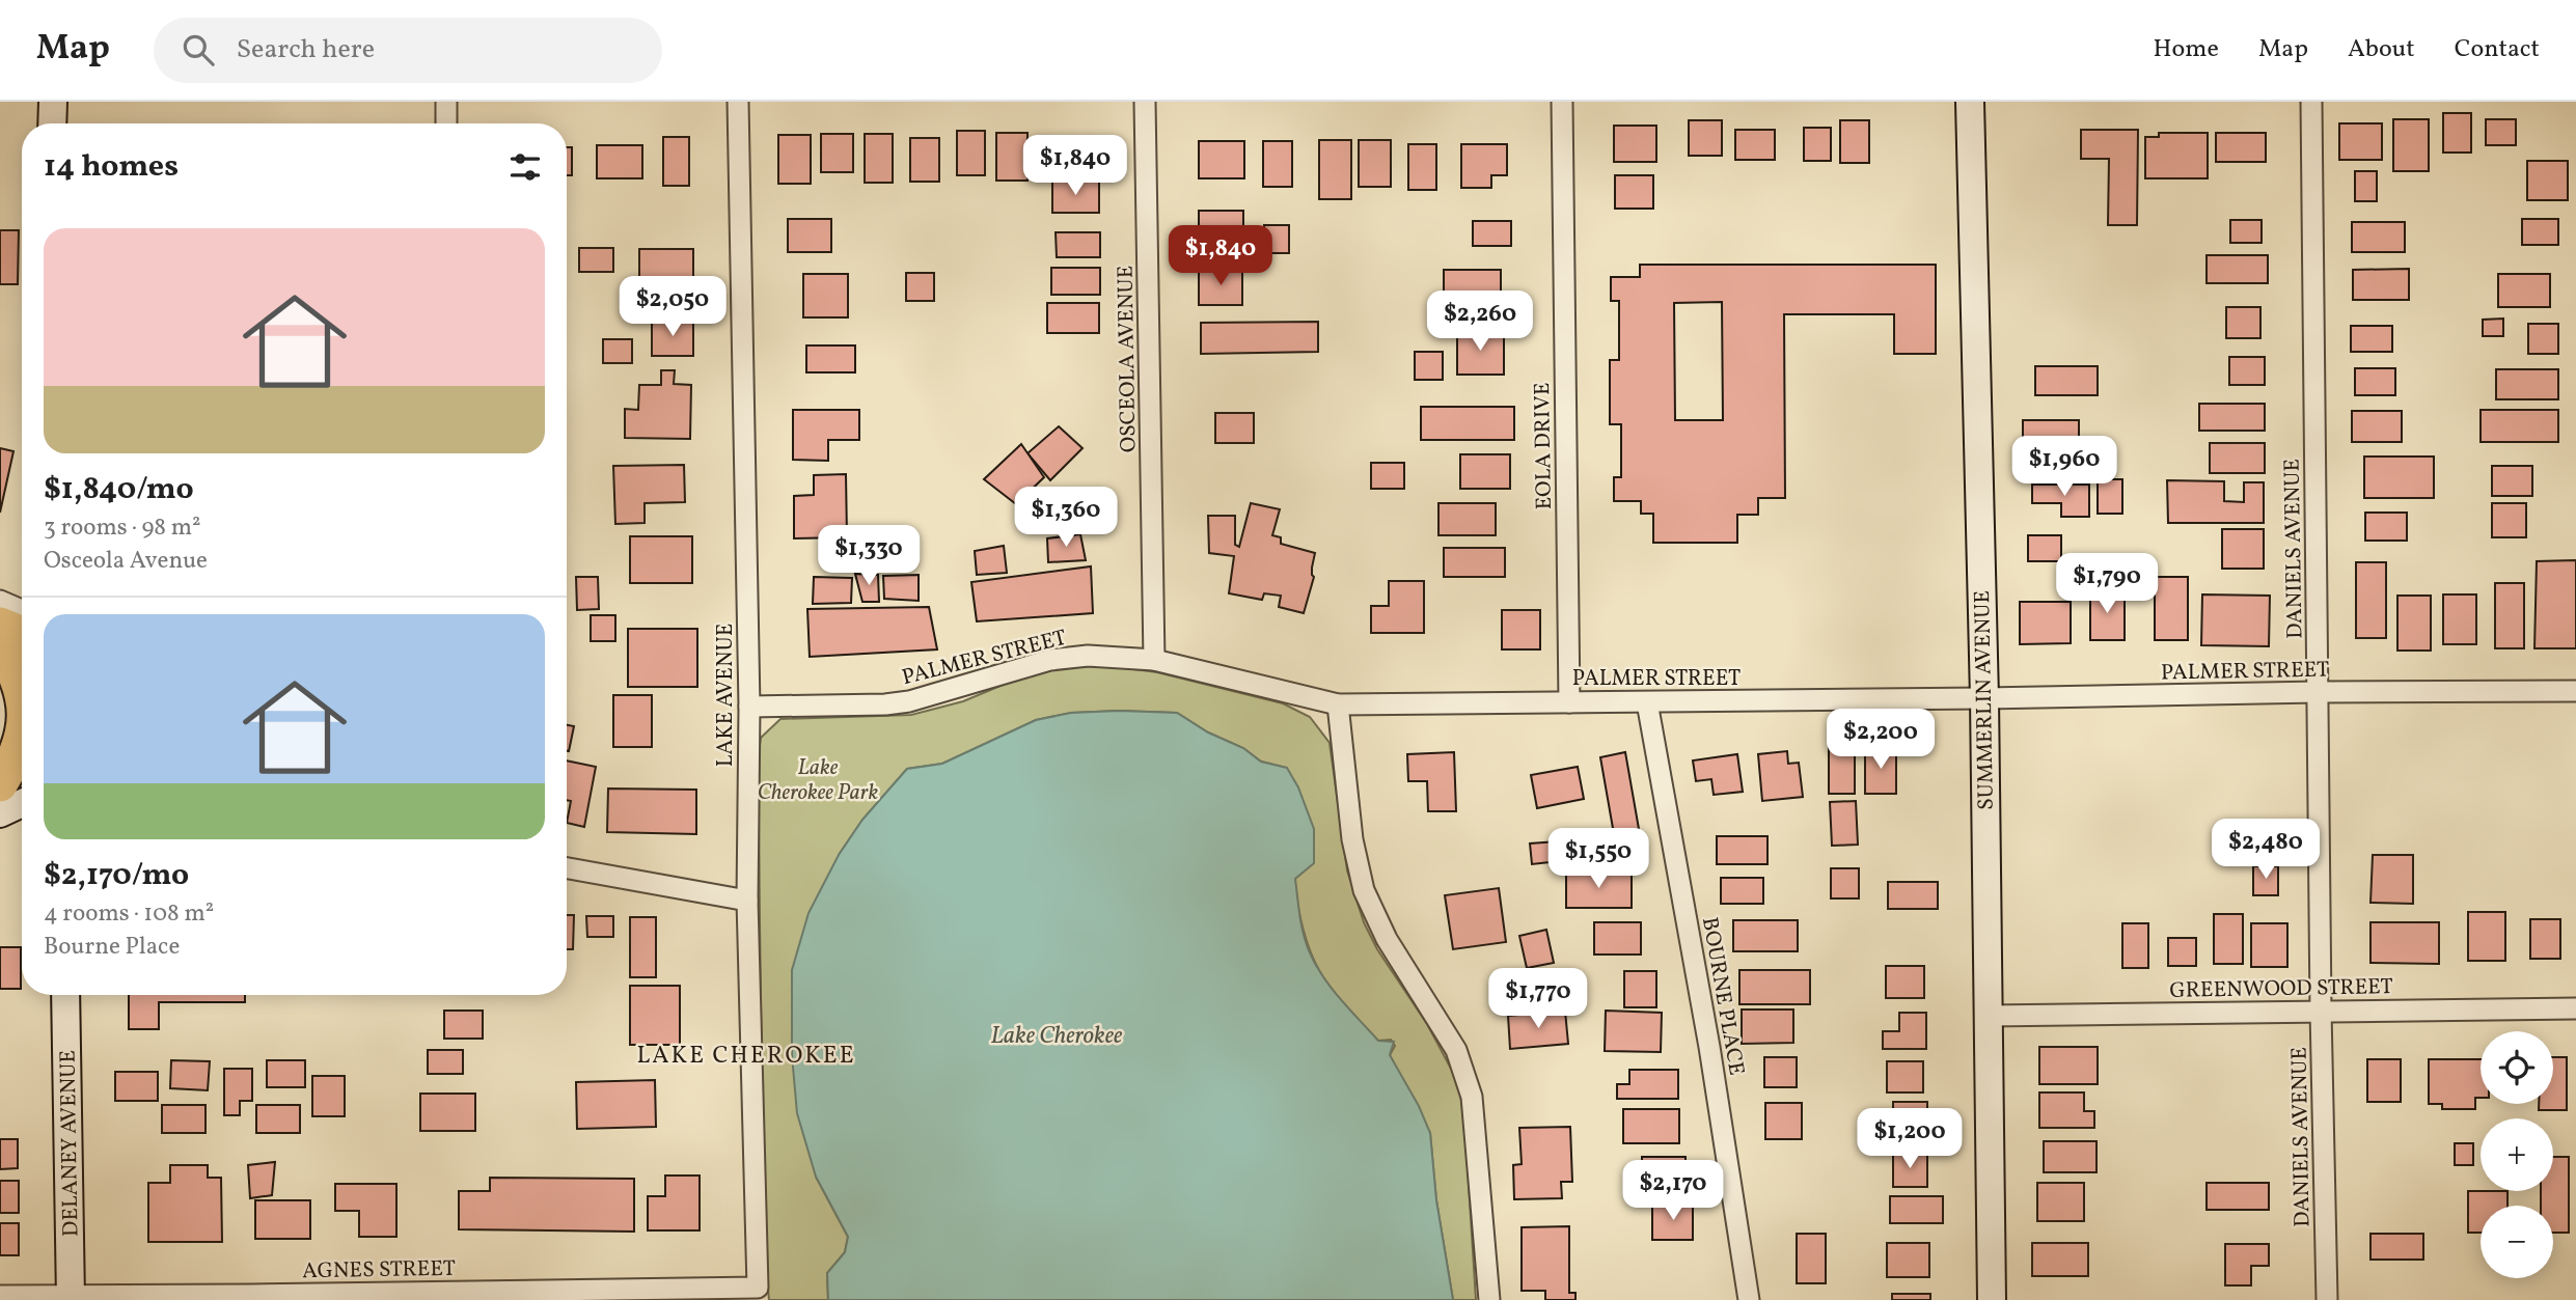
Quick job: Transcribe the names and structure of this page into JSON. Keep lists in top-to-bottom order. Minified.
{"streets":{"street":["OSCEOLA AVENUE","EOLA DRIVE","DANIELS AVENUE","PALMER STREET","LAKE AVENUE","SUMMERLIN AVENUE","GREENWOOD STREET","BOURNE PLACE","DELANEY AVENUE","AGNES STREET"]},"crossings":[["OSCEOLA AVENUE","PALMER STREET"],["EOLA DRIVE","PALMER STREET"],["DANIELS AVENUE","PALMER STREET"],["DANIELS AVENUE","GREENWOOD STREET"],["PALMER STREET","LAKE AVENUE"],["PALMER STREET","SUMMERLIN AVENUE"],["PALMER STREET","BOURNE PLACE"],["LAKE AVENUE","AGNES STREET"],["SUMMERLIN AVENUE","GREENWOOD STREET"],["DELANEY AVENUE","AGNES STREET"]],"districts":["LAKE CHEROKEE"],"water":["Lake Cherokee"],"parks":["Lake Cherokee Park"],"page":{"header":"Map","search":"Search here","nav":["Home","Map","About","Contact"],"heading":"14 homes","price":["$1,840","$1,840","$2,050","$2,260","$1,960","$1,360","$1,330","$1,790","$2,200","$2,480","$1,550","$1,770","$1,200","$2,170"],"list":[{"name":"$1,840/mo","note":"3 rooms · 98 m² · Osceola Avenue"},{"name":"$2,170/mo","note":"4 rooms · 108 m² · Bourne Place"}],"map_buttons":["+","−"]}}
